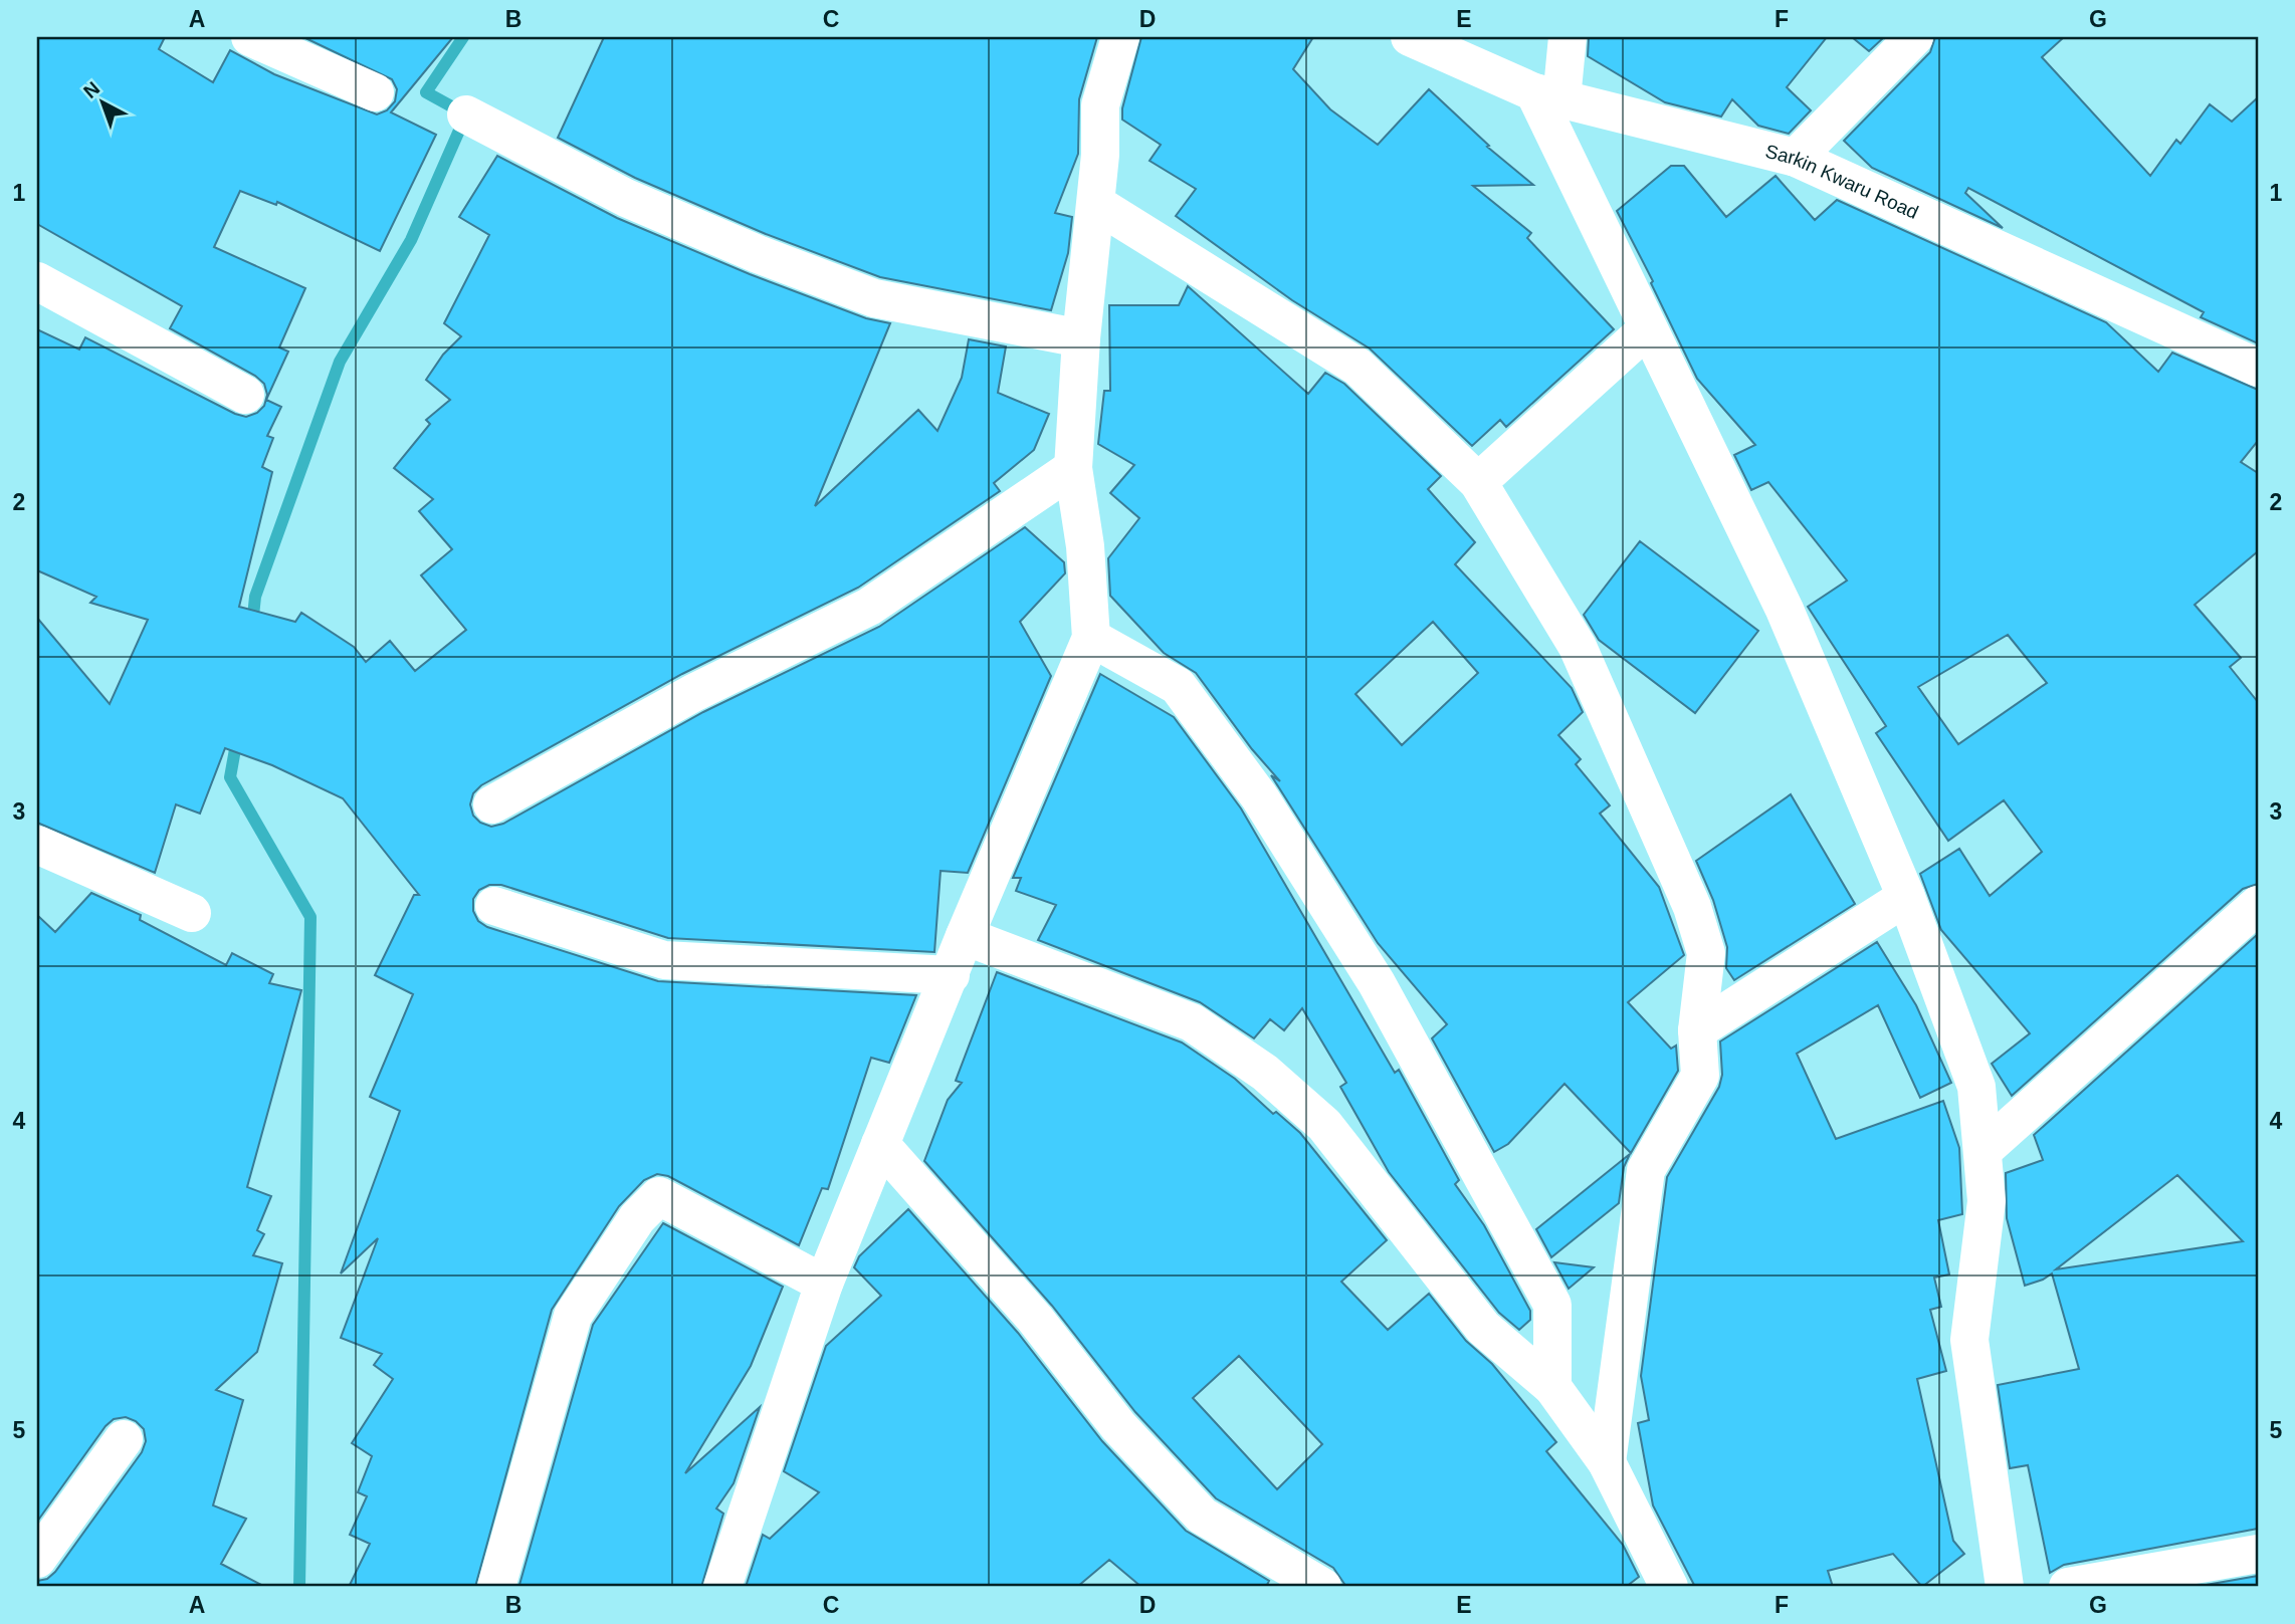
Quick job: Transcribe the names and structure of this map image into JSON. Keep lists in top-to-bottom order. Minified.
{"streets":{"street":["Sarkin Kwaru Road"]},"north":"top left","grid":{"columns":["A","B","C","D","E","F","G"],"rows":["1","2","3","4","5"]}}
